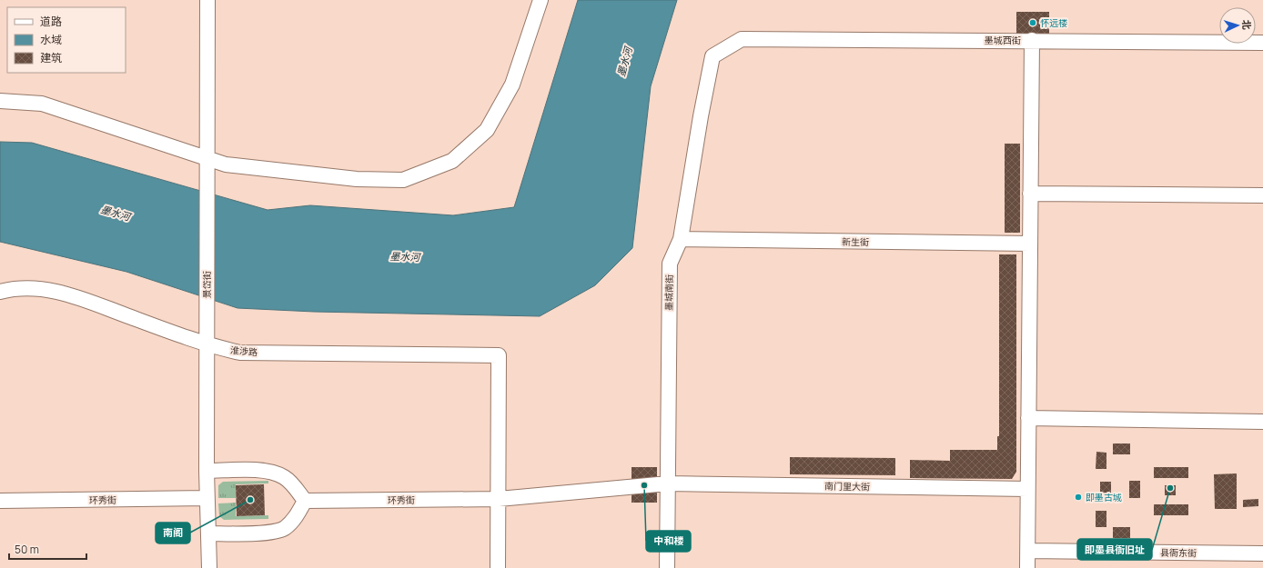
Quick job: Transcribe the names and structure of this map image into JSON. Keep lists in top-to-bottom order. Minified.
{"streets":{"street":["墨城西街","新生街","景岱街","墨城南街","淮涉路","南门里大街","环秀街","县衙东街"]},"crossings":[["墨城西街","墨城南街"],["新生街","墨城南街"],["景岱街","淮涉路"],["景岱街","环秀街"],["墨城南街","南门里大街"],["淮涉路","南门里大街"],["淮涉路","环秀街"],["南门里大街","环秀街"]],"water":["墨水河"],"places":["怀远楼","中和楼","即墨县衙旧址","即墨古城","南阁"],"legend":["道路","水域","建筑"],"scale_bar":"50 m","north":"right"}
